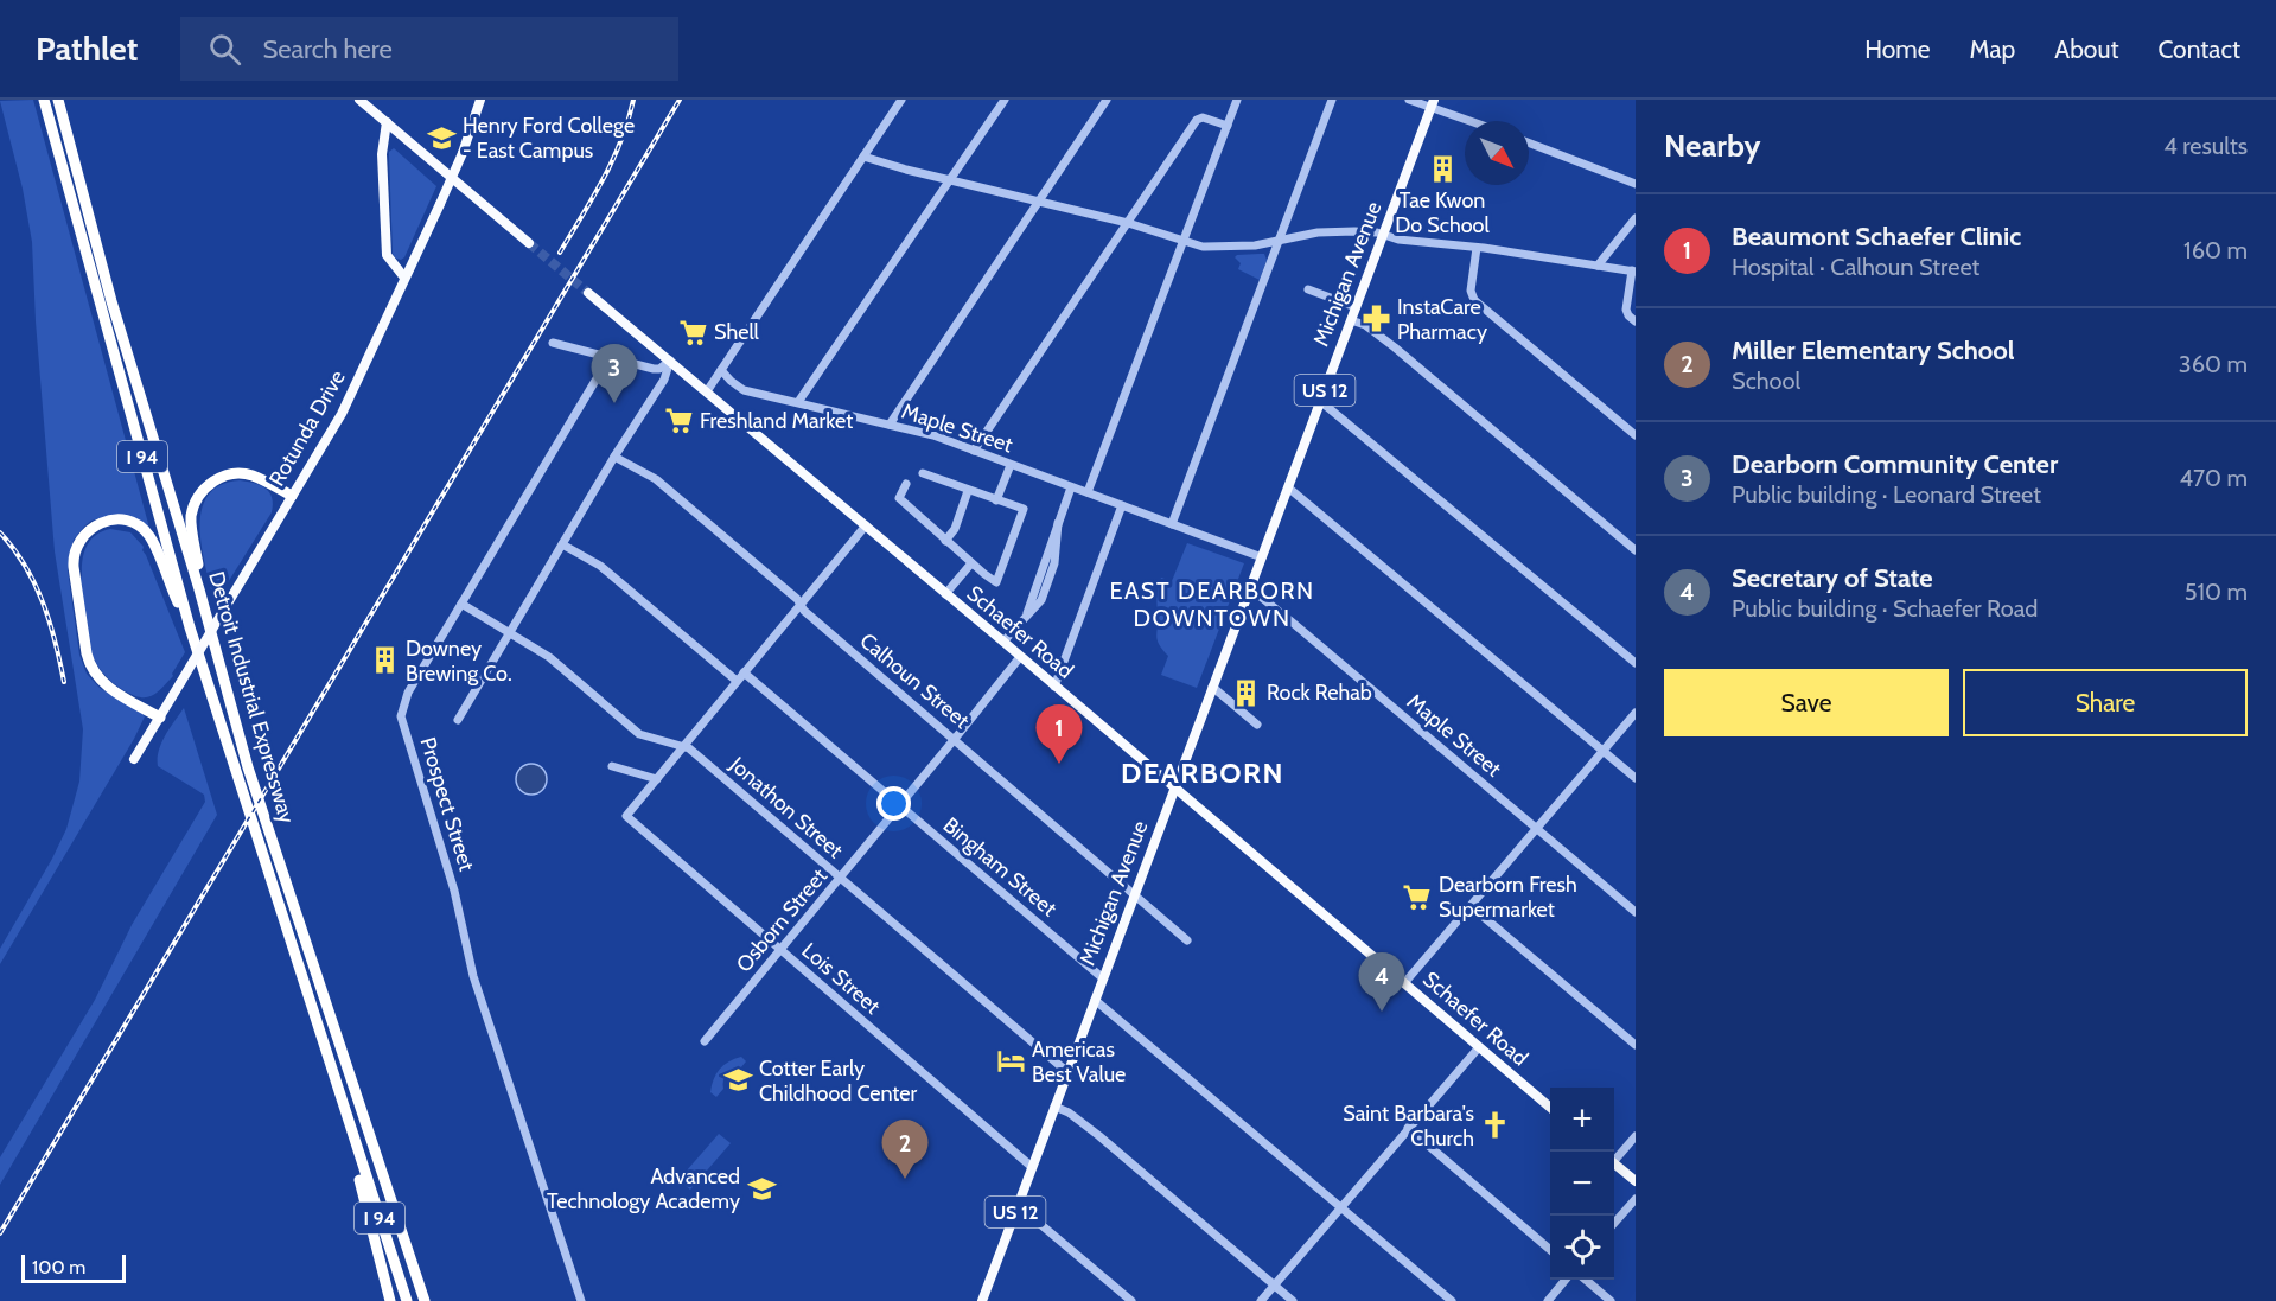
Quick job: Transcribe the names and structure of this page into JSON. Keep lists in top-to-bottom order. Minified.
{"streets":{"highway":["I 94","Detroit Industrial Expressway"],"main road":["Michigan Avenue","US 12","Rotunda Drive","Schaefer Road"],"street":["Maple Street","Calhoun Street","Prospect Street","Jonathon Street","Bingham Street","Osborn Street","Lois Street"]},"crossings":[["Michigan Avenue","Maple Street"],["Michigan Avenue","Schaefer Road"],["Michigan Avenue","Calhoun Street"],["Michigan Avenue","Jonathon Street"],["Michigan Avenue","Bingham Street"],["Michigan Avenue","Lois Street"],["Schaefer Road","Osborn Street"],["Calhoun Street","Osborn Street"],["Prospect Street","Jonathon Street"],["Jonathon Street","Osborn Street"],["Bingham Street","Osborn Street"],["Osborn Street","Lois Street"]],"districts":["EAST DEARBORN DOWNTOWN","DEARBORN"],"places":{"school or university":["Henry Ford College - East Campus","Cotter Early Childhood Center","Advanced Technology Academy"],"building":["Tae Kwon Do School","Downey Brewing Co.","Rock Rehab"],"pharmacy":["InstaCare Pharmacy"],"supermarket":["Shell","Freshland Market","Dearborn Fresh Supermarket"],"hotel":["Americas Best Value"],"church":["Saint Barbara's Church"]},"scale_bar":"100 m","north":"bottom right","page":{"header":"Pathlet","search":"Search here","nav":["Home","Map","About","Contact"],"heading":["Nearby","4 results"],"list":[{"mark":"1","name":"Beaumont Schaefer Clinic","note":"Hospital · Calhoun Street","value":"160 m"},{"mark":"2","name":"Miller Elementary School","note":"School","value":"360 m"},{"mark":"3","name":"Dearborn Community Center","note":"Public building · Leonard Street","value":"470 m"},{"mark":"4","name":"Secretary of State","note":"Public building · Schaefer Road","value":"510 m"}],"pins":["3","1","4","2"],"buttons":["Save","Share"],"map_buttons":["+","−"],"scale":"100 m"}}
